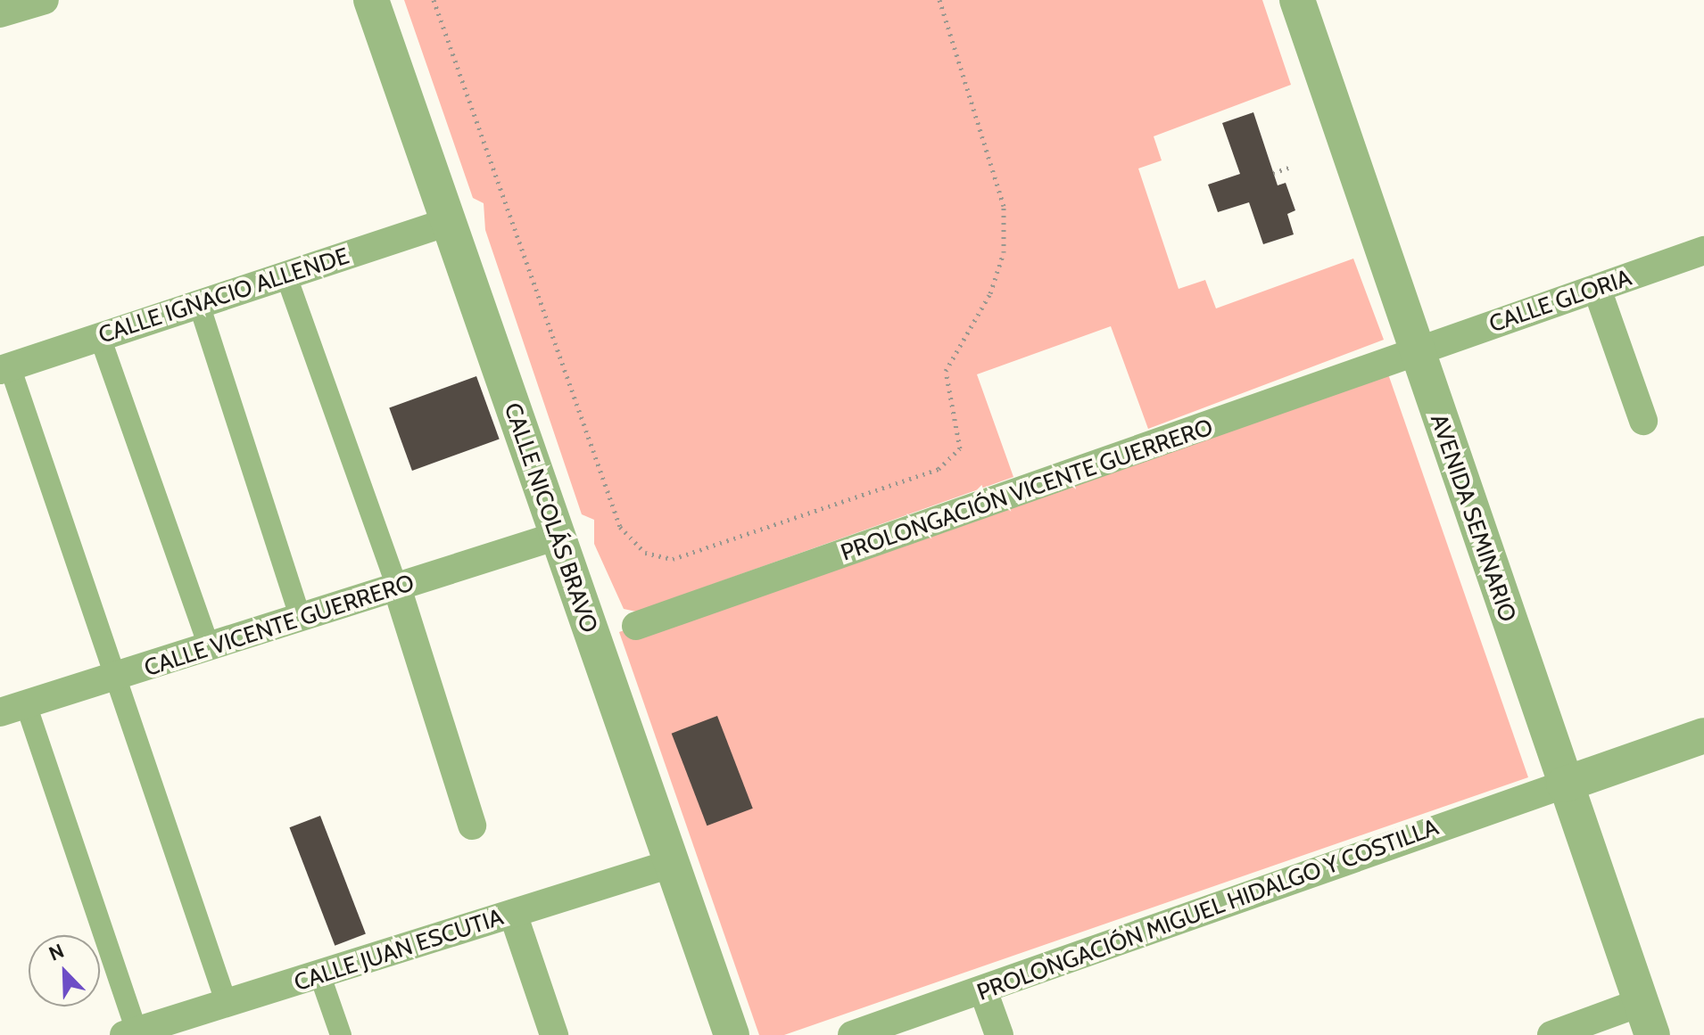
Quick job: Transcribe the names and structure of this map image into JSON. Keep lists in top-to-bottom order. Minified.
{"streets":{"street":["CALLE IGNACIO ALLENDE","CALLE GLORIA","PROLONGACIÓN VICENTE GUERRERO","CALLE NICOLÁS BRAVO","AVENIDA SEMINARIO","CALLE VICENTE GUERRERO","PROLONGACIÓN MIGUEL HIDALGO Y COSTILLA","CALLE JUAN ESCUTIA"]},"crossings":[["CALLE IGNACIO ALLENDE","CALLE NICOLÁS BRAVO"],["CALLE GLORIA","PROLONGACIÓN VICENTE GUERRERO"],["CALLE GLORIA","AVENIDA SEMINARIO"],["PROLONGACIÓN VICENTE GUERRERO","AVENIDA SEMINARIO"],["CALLE NICOLÁS BRAVO","CALLE VICENTE GUERRERO"],["CALLE NICOLÁS BRAVO","CALLE JUAN ESCUTIA"],["AVENIDA SEMINARIO","PROLONGACIÓN MIGUEL HIDALGO Y COSTILLA"]],"north":"top left"}
